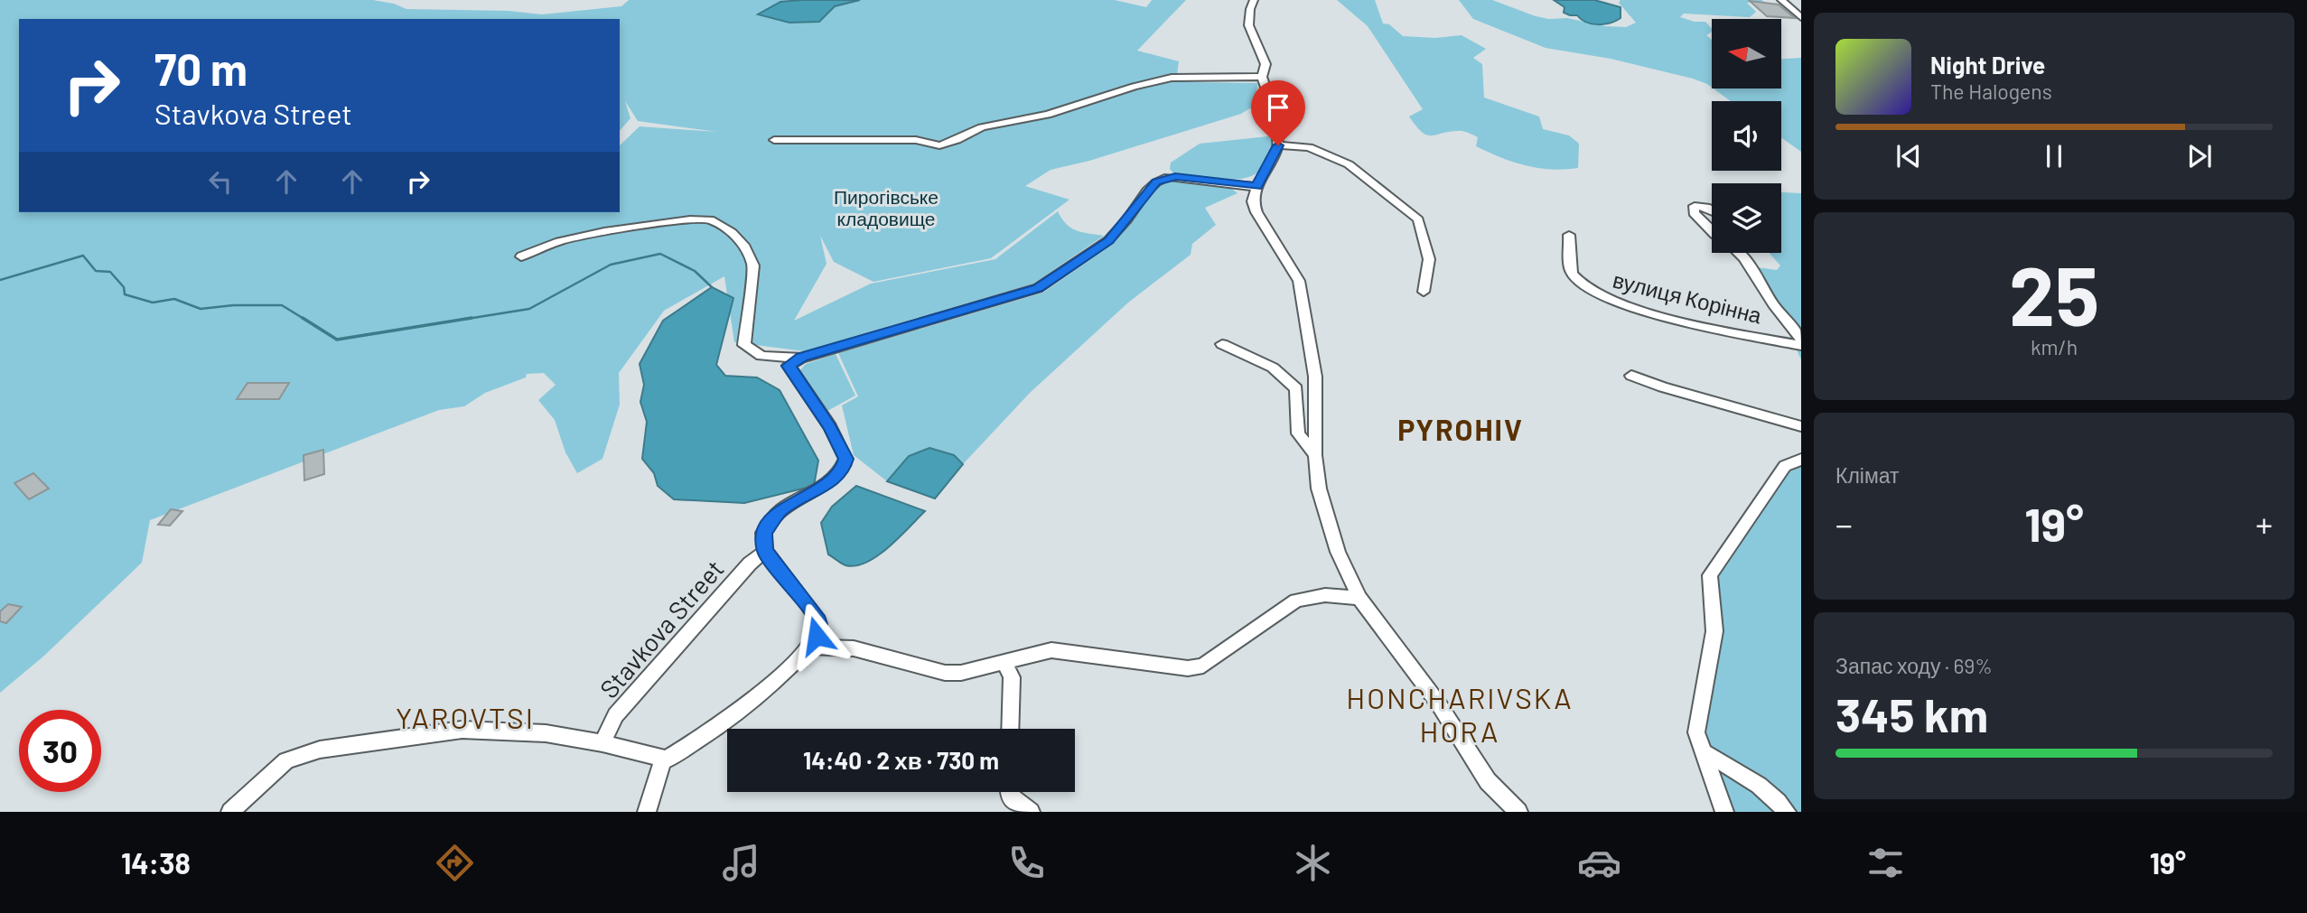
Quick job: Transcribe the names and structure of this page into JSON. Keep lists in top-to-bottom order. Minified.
{"streets":{"street":["вулиця Корінна","Stavkova Street"]},"districts":["PYROHIV","HONCHARIVSKA HORA","YAROVTSI"],"parks":["Пирогівське кладовище"],"north":"left","page":{"turn":["70 m","Stavkova Street"],"song":["Night Drive","The Halogens"],"tile":[["25","km/h"],"Клімат",["Запас ходу · 69%","345 km"]],"heat":["−","19°","+"],"limit":"30","trip":"14:40 · 2 хв · 730 m","tabs":["14:38","19°"]}}
